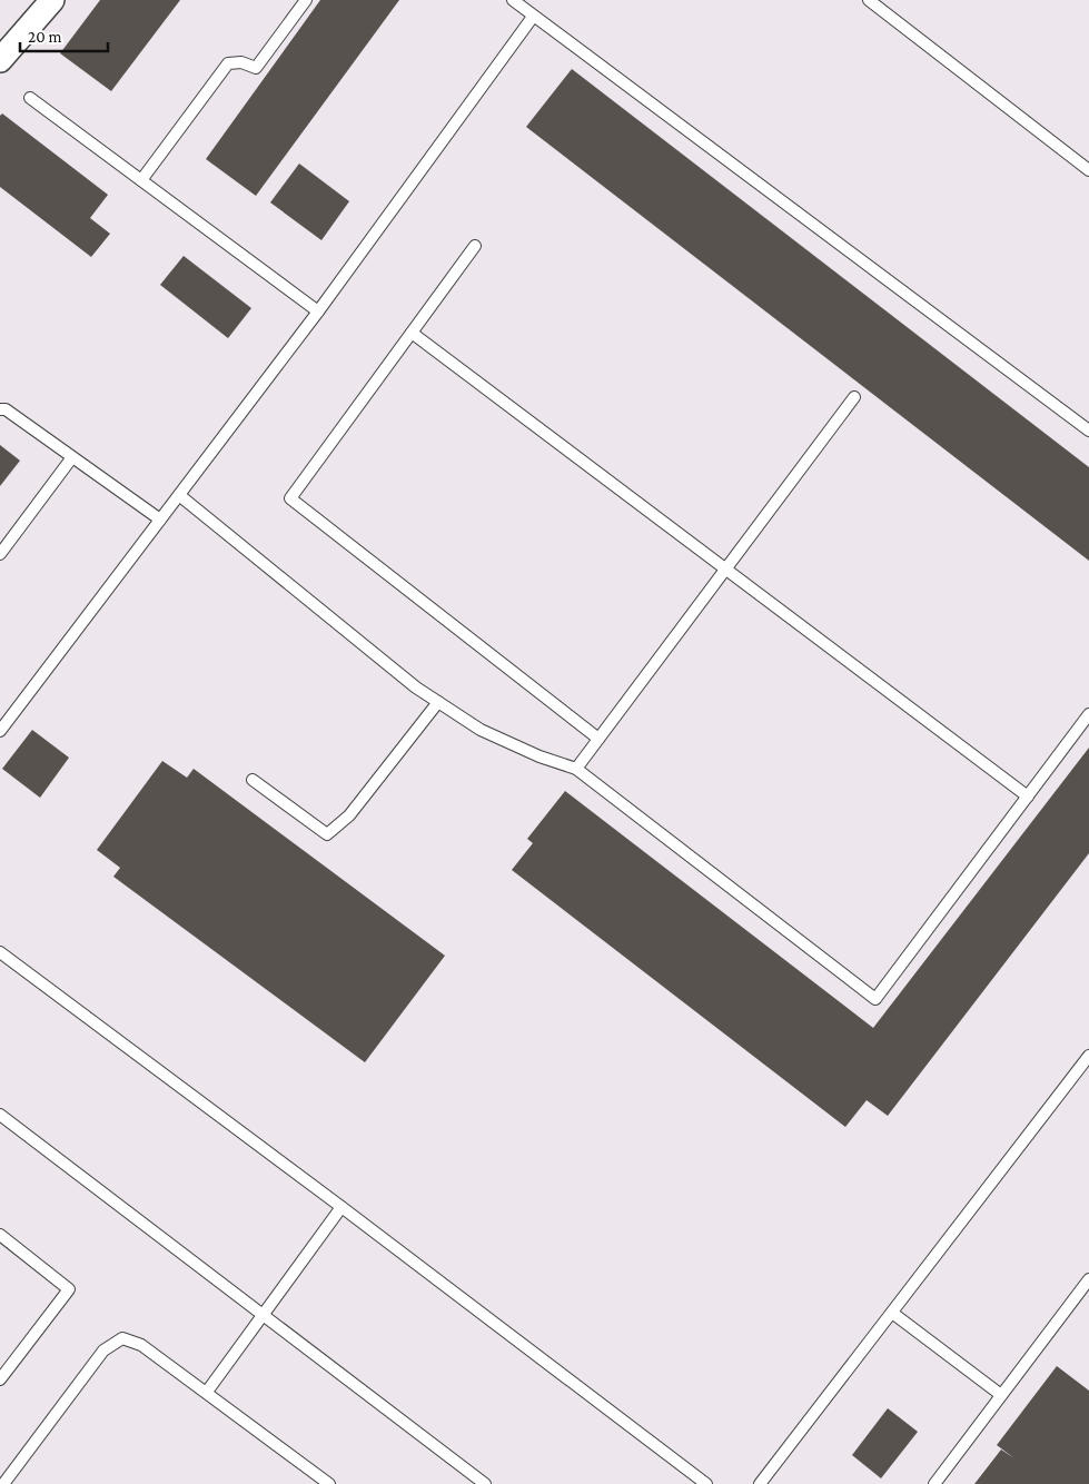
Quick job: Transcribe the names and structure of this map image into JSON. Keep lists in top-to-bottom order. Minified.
{"scale_bar":"20 m"}
